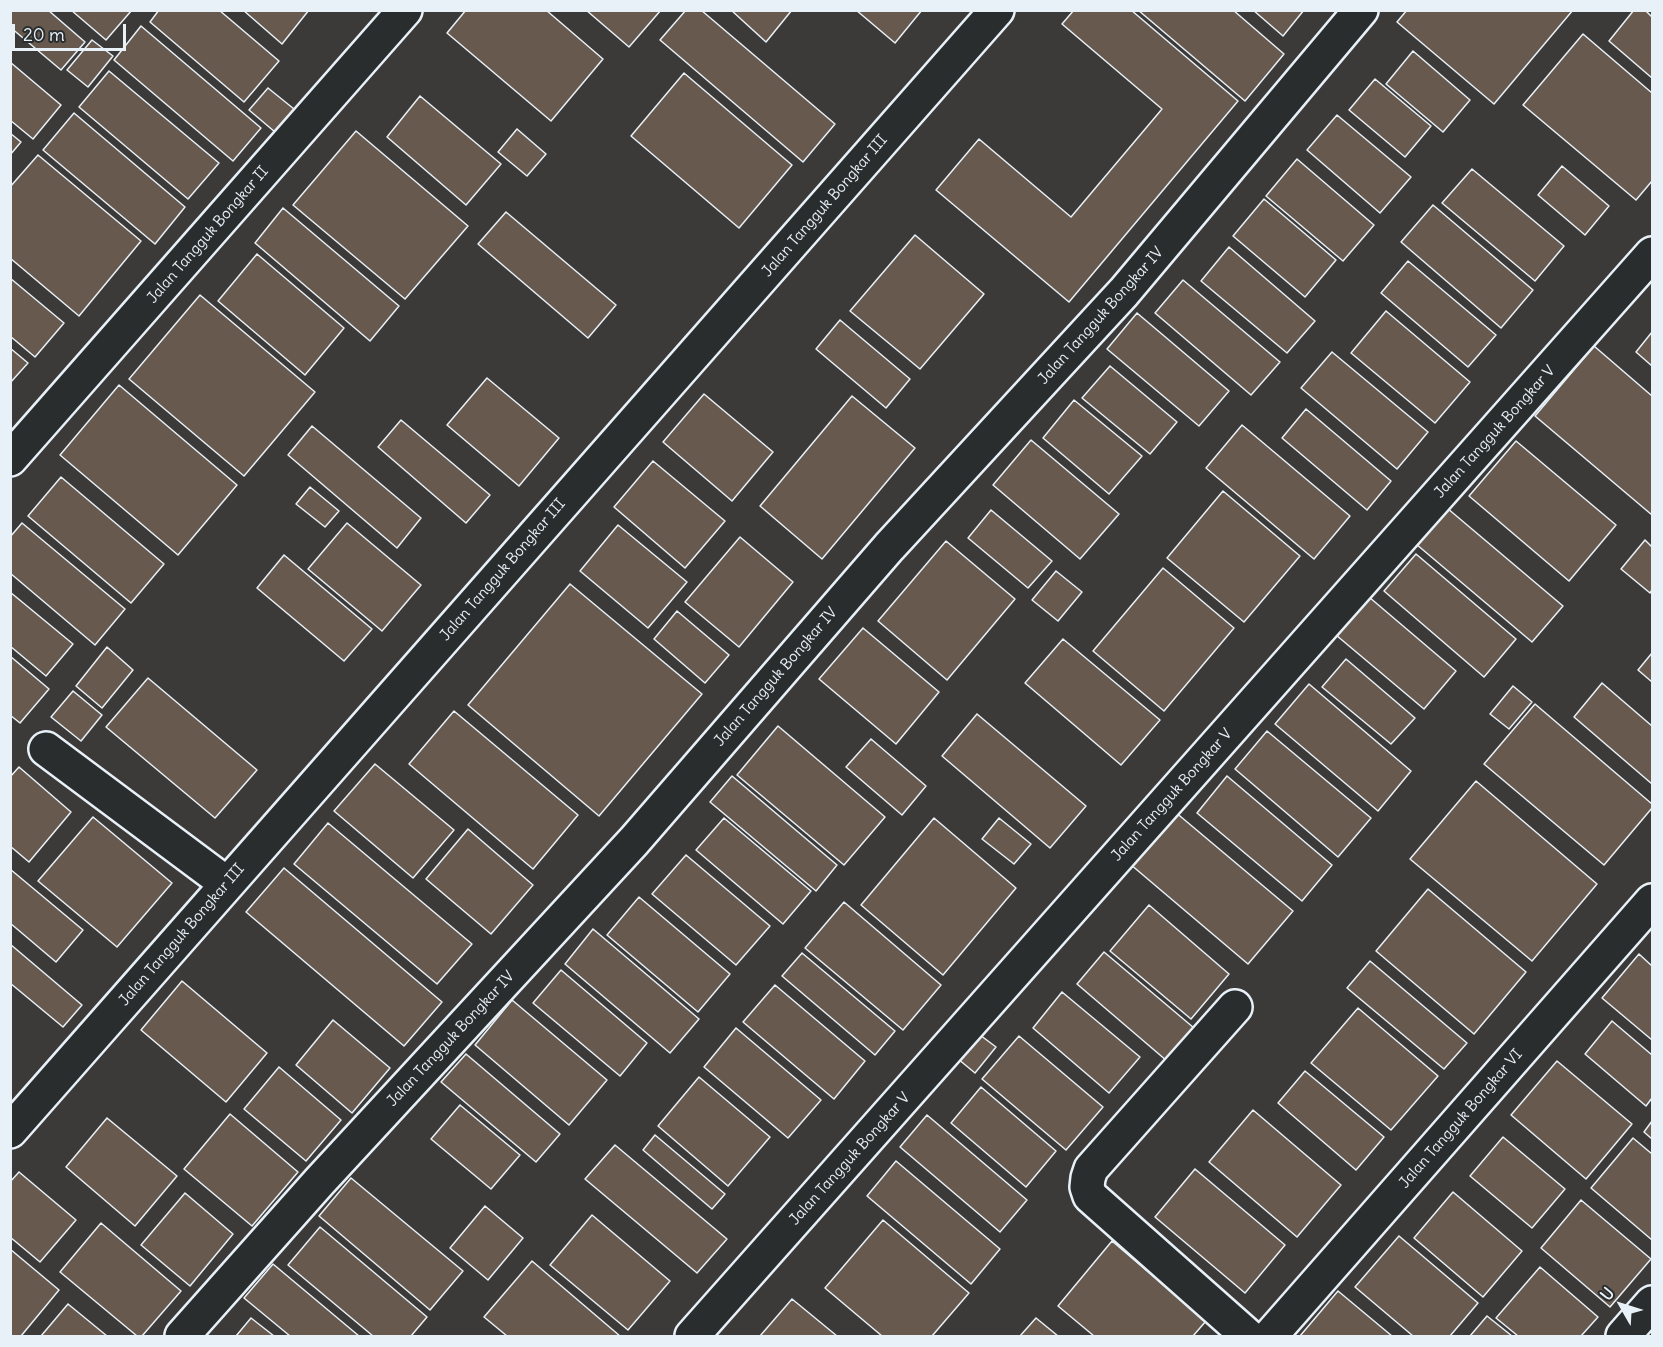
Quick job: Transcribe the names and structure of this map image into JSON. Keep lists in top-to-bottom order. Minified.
{"streets":{"street":["Jalan Tangguk Bongkar III","Jalan Tangguk Bongkar II","Jalan Tangguk Bongkar IV","Jalan Tangguk Bongkar V","Jalan Tangguk Bongkar VI"]},"scale_bar":"20 m","north":"top left"}
